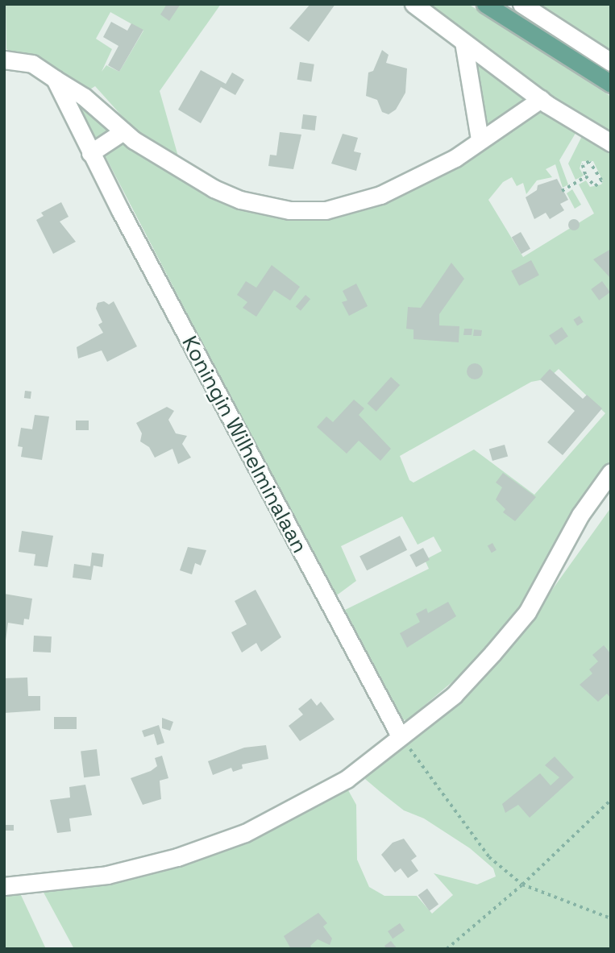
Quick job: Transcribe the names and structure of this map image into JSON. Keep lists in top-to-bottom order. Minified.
{"streets":{"street":["Koningin Wilhelminalaan"]}}
